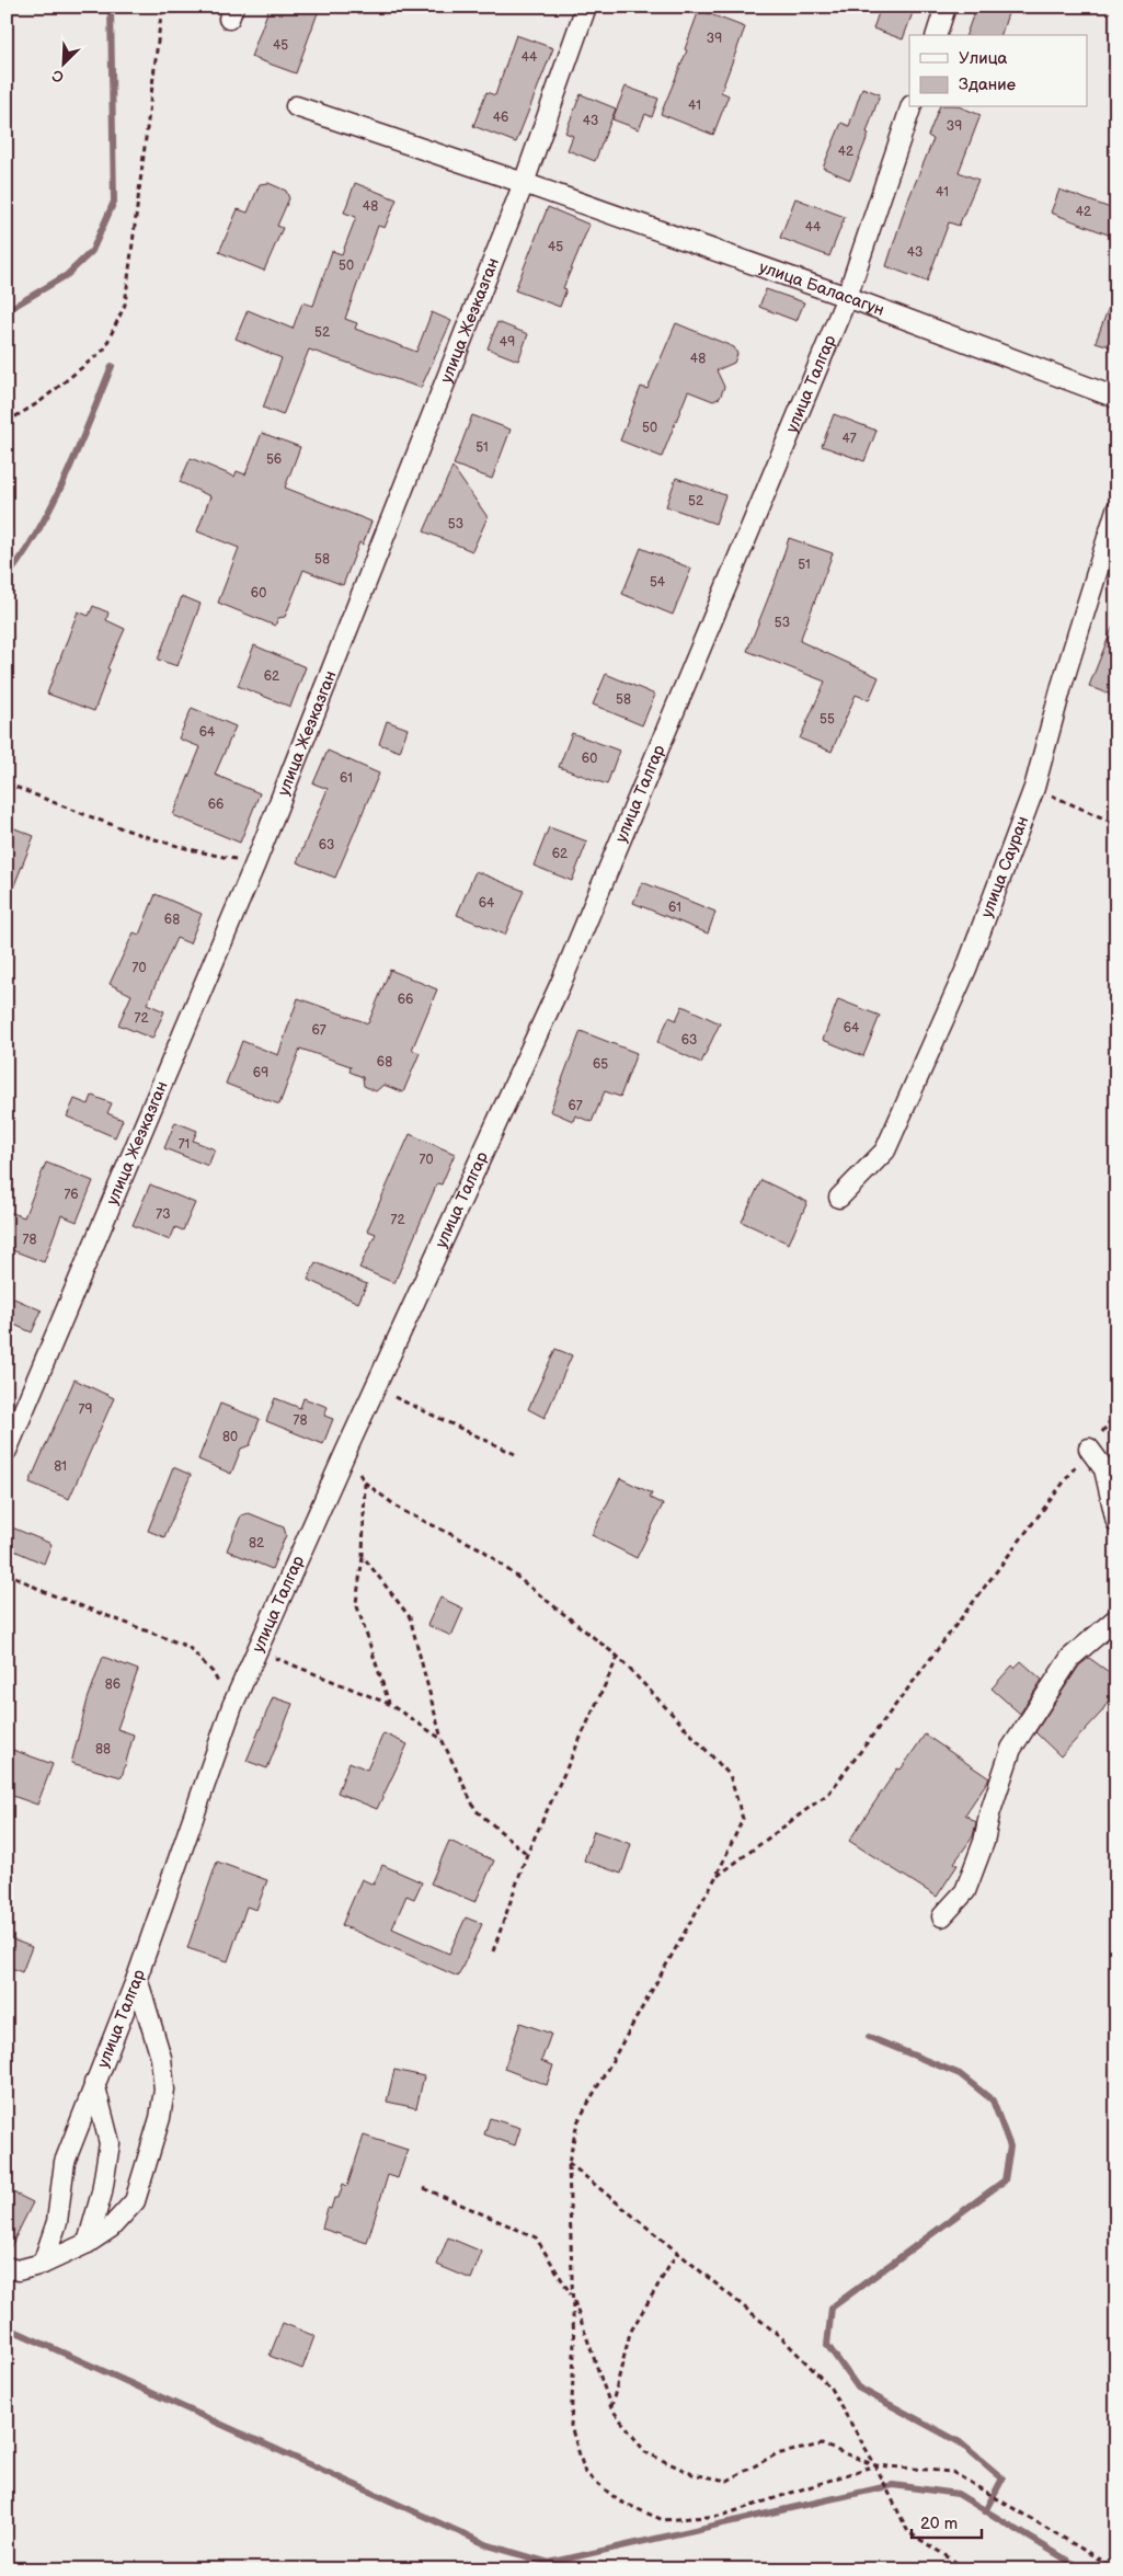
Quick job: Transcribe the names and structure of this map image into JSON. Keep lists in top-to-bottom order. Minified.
{"streets":{"street":["улица Баласагун","улица Жезказган","улица Талгар","улица Сауран"]},"crossings":[["улица Баласагун","улица Жезказган"],["улица Баласагун","улица Талгар"]],"house_numbers":["39","45","44","41","46","43","39","42","41","48","42","44","45","43","50","52","49","48","50","47","51","56","52","53","58","51","54","60","53","62","58","55","64","60","61","66","63","62","64","61","68","70","66","72","64","67","63","68","65","69","67","71","70","76","73","72","78","79","78","80","81","82","86","88"],"legend":["Улица","Здание"],"scale_bar":"20 m","north":"bottom left"}
